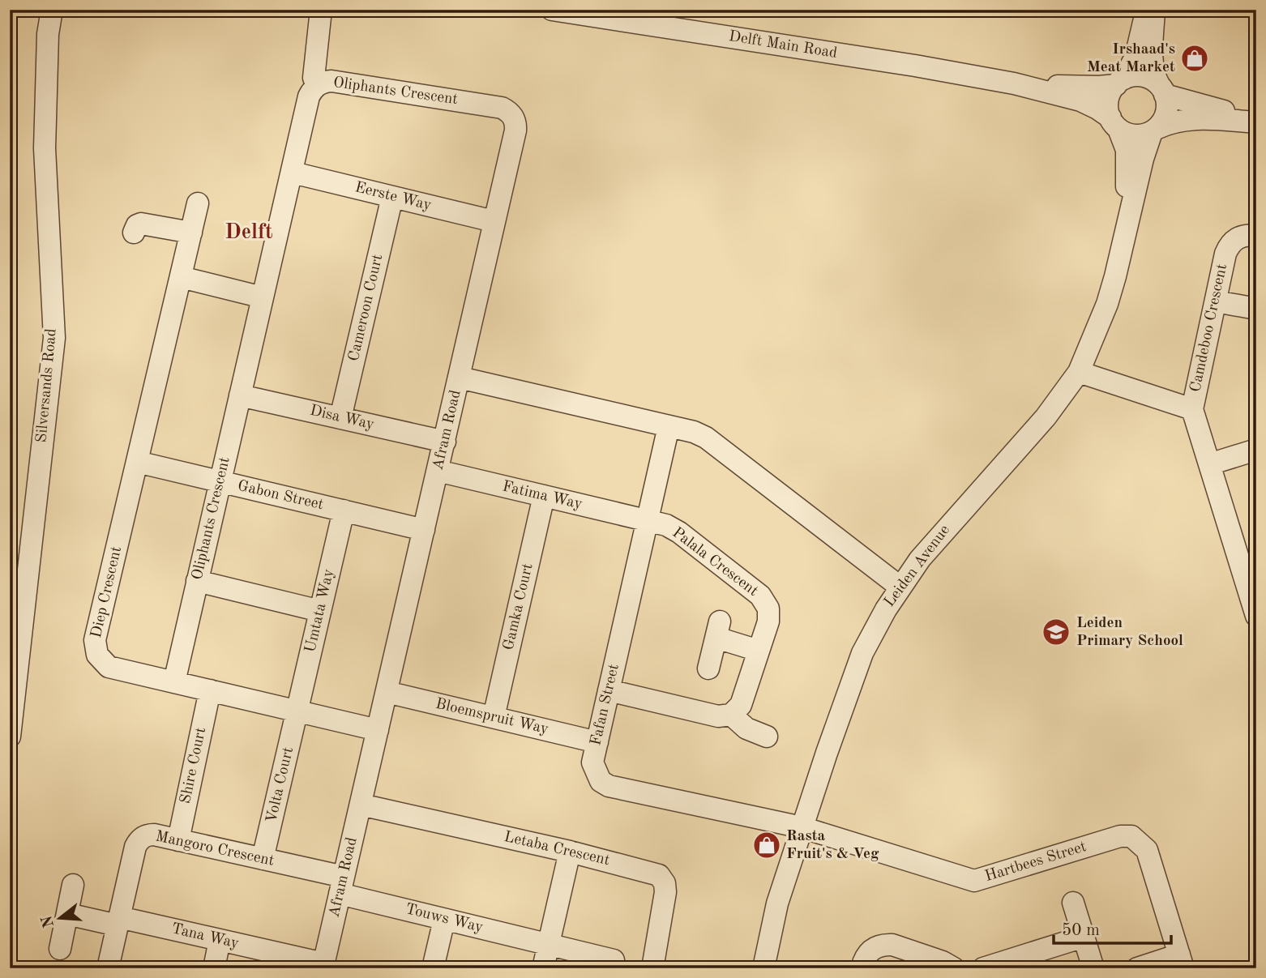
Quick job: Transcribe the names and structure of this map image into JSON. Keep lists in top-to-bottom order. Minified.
{"streets":{"street":["Delft Main Road","Oliphants Crescent","Eerste Way","Cameroon Court","Camdeboo Crescent","Silversands Road","Disa Way","Afram Road","Gabon Street","Fatima Way","Palala Crescent","Leiden Avenue","Diep Crescent","Gamka Court","Umtata Way","Fafan Street","Bloemspruit Way","Shire Court","Volta Court","Mangoro Crescent","Letaba Crescent","Hartbees Street","Touws Way","Tana Way"]},"crossings":[["Delft Main Road","Leiden Avenue"],["Oliphants Crescent","Eerste Way"],["Oliphants Crescent","Disa Way"],["Oliphants Crescent","Afram Road"],["Oliphants Crescent","Gabon Street"],["Oliphants Crescent","Diep Crescent"],["Eerste Way","Cameroon Court"],["Cameroon Court","Disa Way"],["Camdeboo Crescent","Leiden Avenue"],["Disa Way","Afram Road"],["Afram Road","Gabon Street"],["Afram Road","Fatima Way"],["Afram Road","Leiden Avenue"],["Afram Road","Diep Crescent"],["Afram Road","Fafan Street"],["Afram Road","Bloemspruit Way"],["Afram Road","Mangoro Crescent"],["Afram Road","Letaba Crescent"],["Afram Road","Touws Way"],["Afram Road","Tana Way"],["Gabon Street","Diep Crescent"],["Gabon Street","Umtata Way"],["Fatima Way","Palala Crescent"],["Fatima Way","Gamka Court"],["Fatima Way","Fafan Street"],["Palala Crescent","Fafan Street"],["Leiden Avenue","Fafan Street"],["Leiden Avenue","Hartbees Street"],["Diep Crescent","Umtata Way"],["Diep Crescent","Shire Court"],["Diep Crescent","Volta Court"],["Gamka Court","Bloemspruit Way"],["Umtata Way","Volta Court"],["Fafan Street","Bloemspruit Way"],["Fafan Street","Hartbees Street"],["Shire Court","Mangoro Crescent"],["Volta Court","Mangoro Crescent"],["Mangoro Crescent","Touws Way"],["Mangoro Crescent","Tana Way"]],"districts":["Delft"],"places":{"shop":["Irshaad's Meat Market","Rasta Fruit's & Veg"],"school or university":["Leiden Primary School"]},"scale_bar":"50 m","north":"left"}
